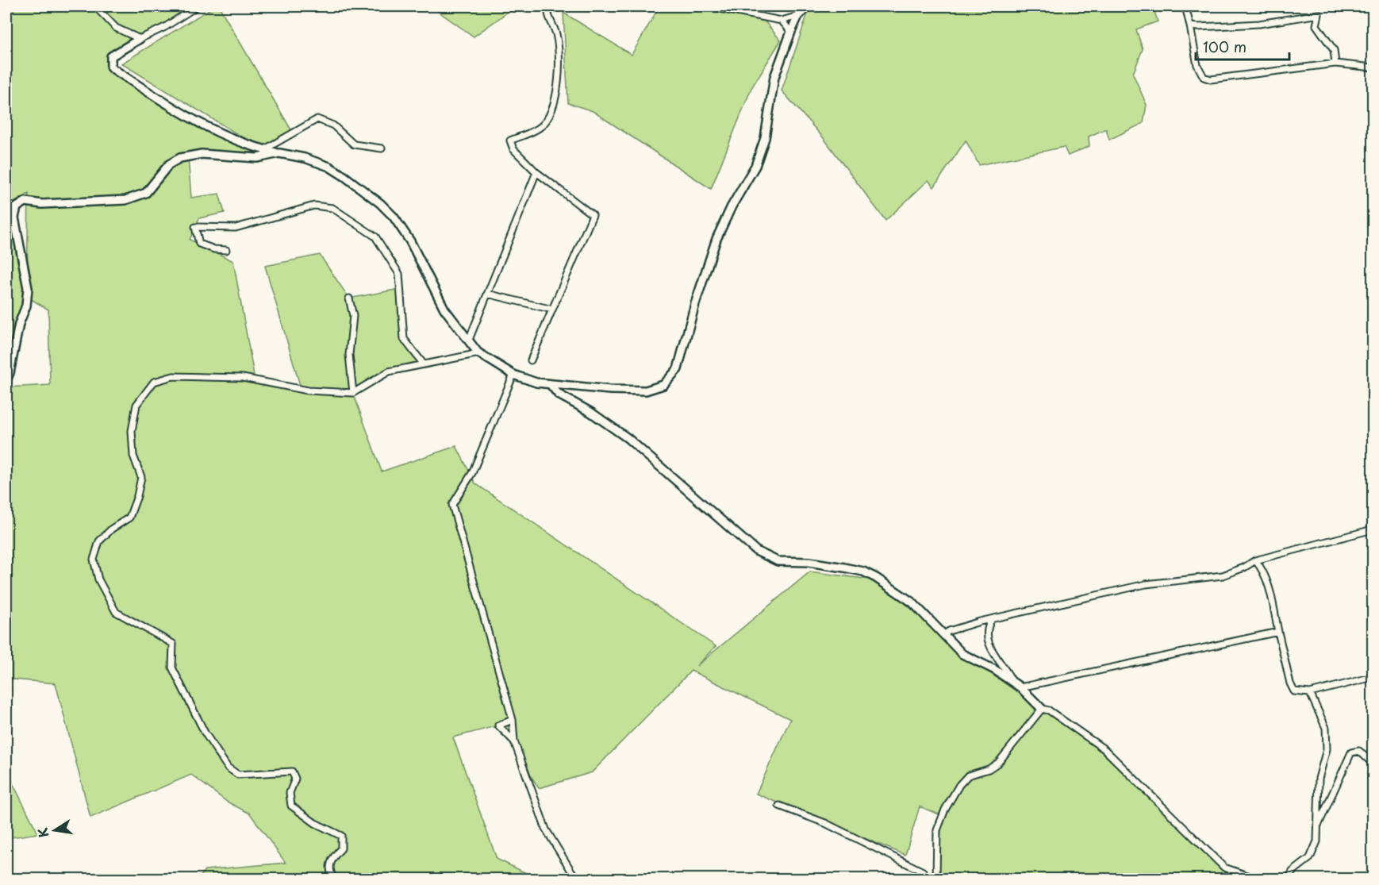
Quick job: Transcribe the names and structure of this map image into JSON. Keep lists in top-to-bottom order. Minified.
{"scale_bar":"100 m","north":"left"}
